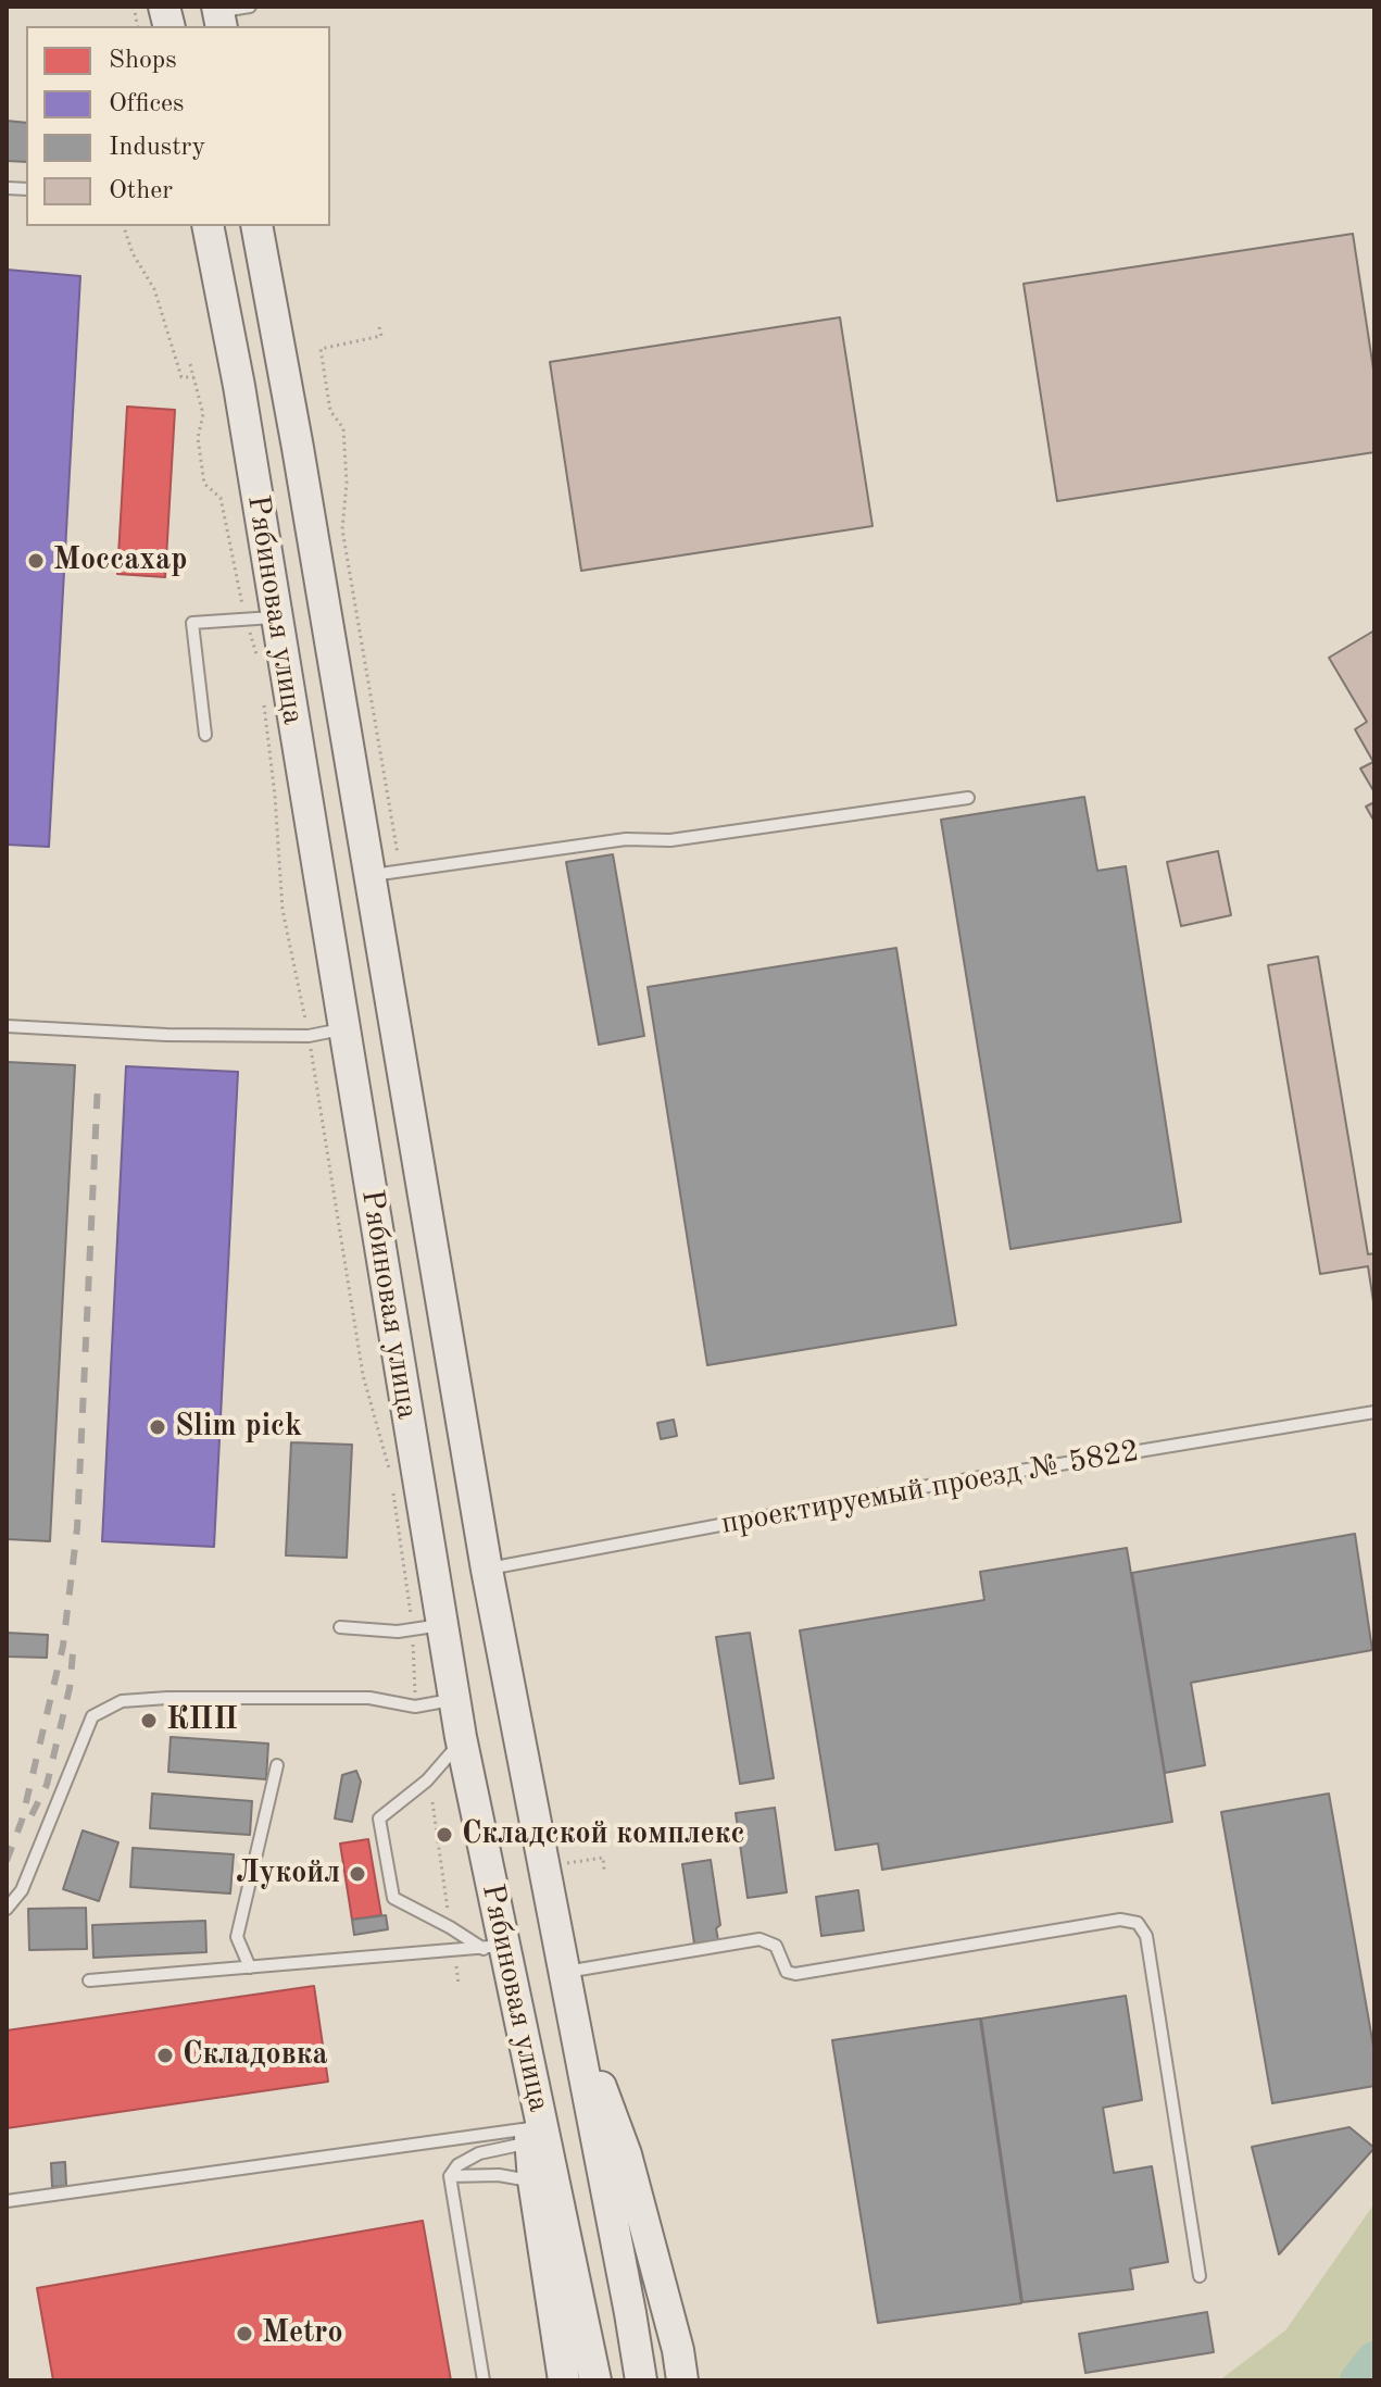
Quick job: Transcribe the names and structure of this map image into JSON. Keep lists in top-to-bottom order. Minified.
{"streets":{"main road":["Рябиновая улица"],"lane":["проектируемый проезд № 5822"]},"crossings":[["Рябиновая улица","проектируемый проезд № 5822"]],"places":["Моссахар","Slim pick","КПП","Складской комплекс","Лукойл","Складовка","Metro"],"legend":["Shops","Offices","Industry","Other"]}
